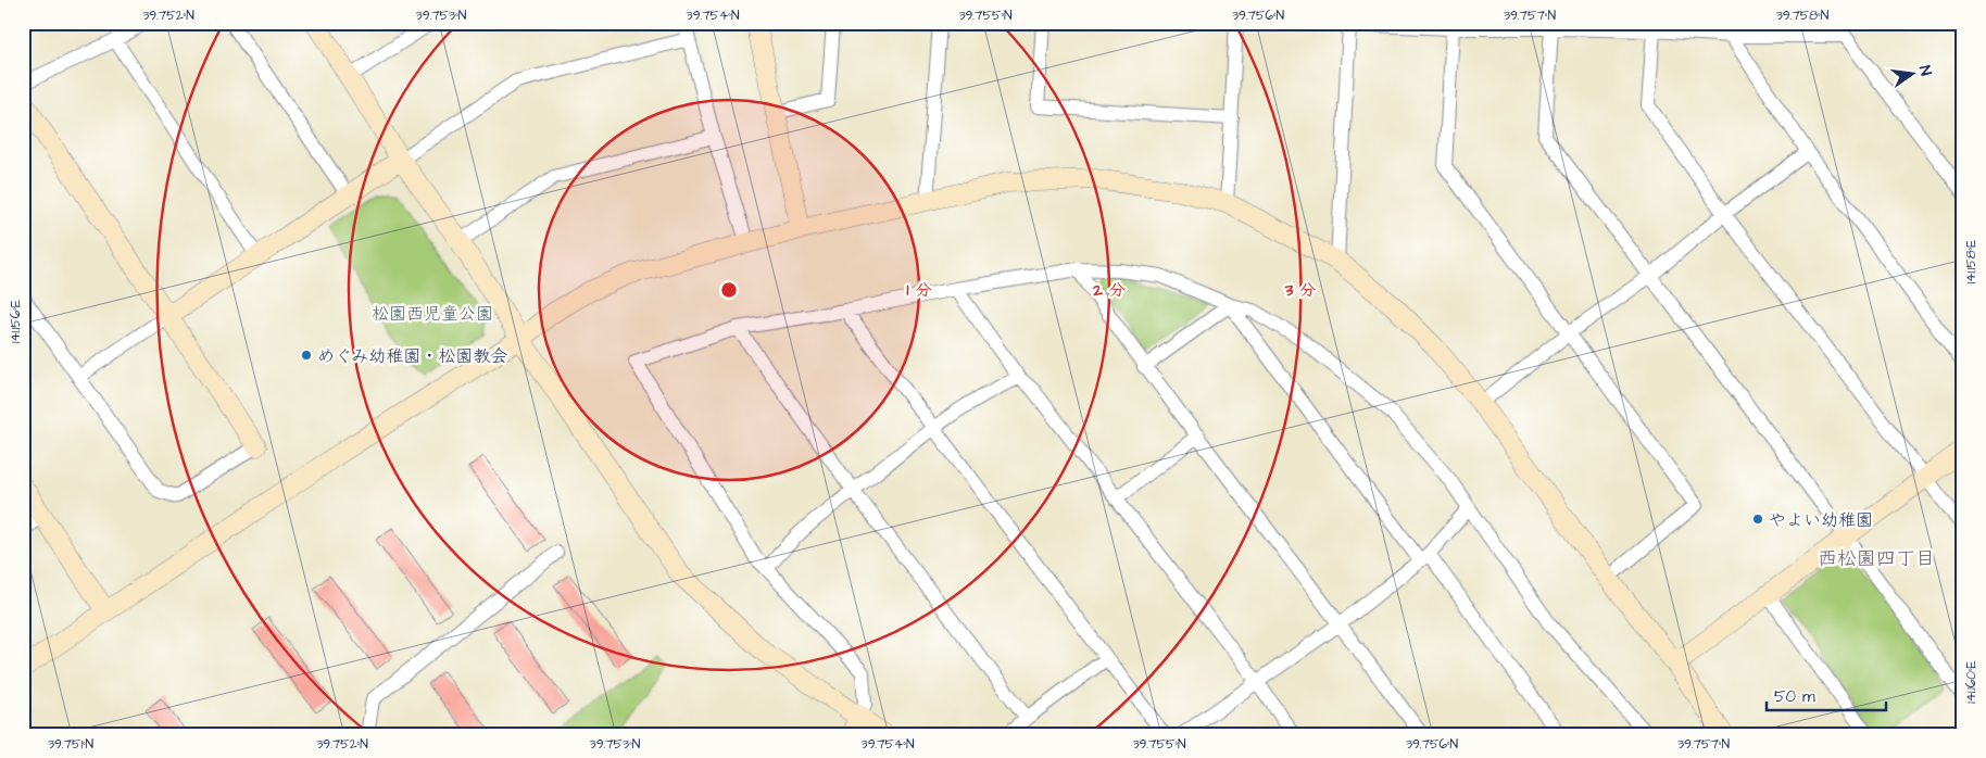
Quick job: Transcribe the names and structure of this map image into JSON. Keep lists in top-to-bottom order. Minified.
{"districts":["西松園四丁目"],"parks":["松園西児童公園"],"places":["めぐみ幼稚園・松園教会","やよい幼稚園"],"scale_bar":"50 m","north":"right","coordinates":["39.752°N","39.753°N","39.754°N","39.755°N","39.756°N","39.757°N","39.758°N","141.158°E","141.156°E","141.160°E","39.751°N"],"rings":["1 分","2 分","3 分"]}
